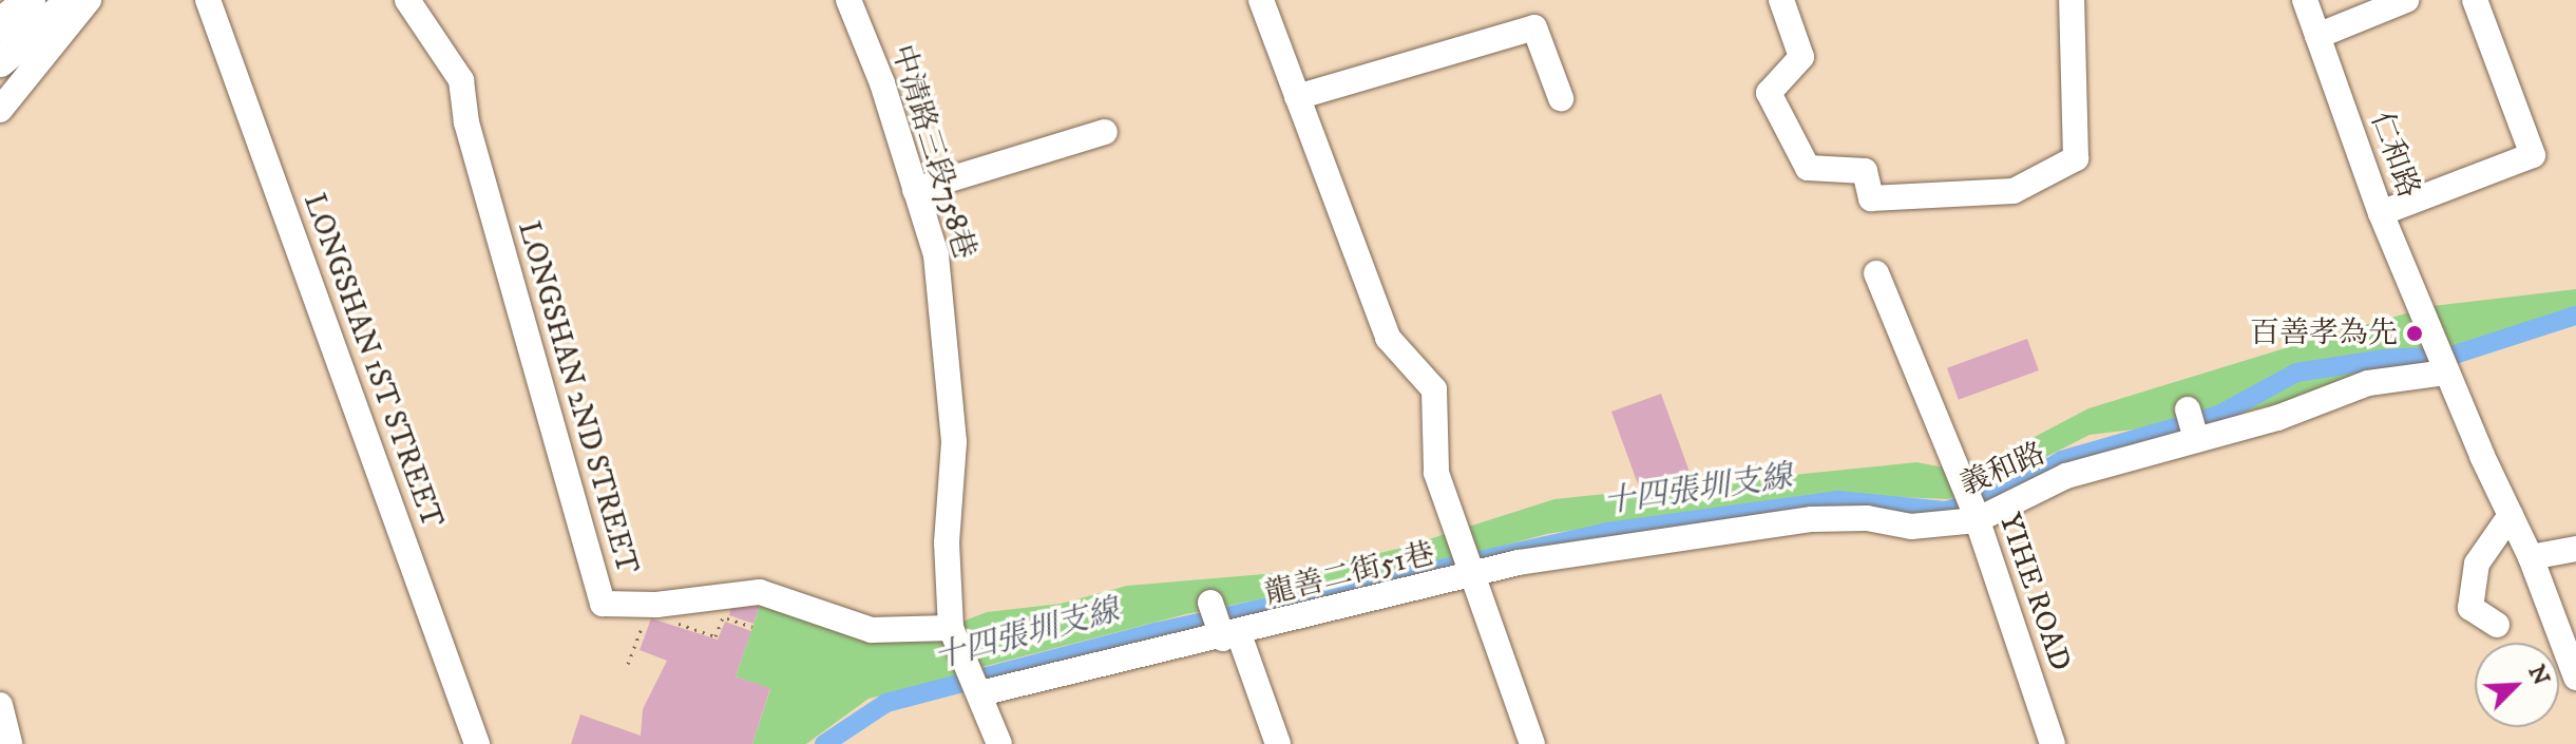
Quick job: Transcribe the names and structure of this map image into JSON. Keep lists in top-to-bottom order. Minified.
{"streets":{"street":["中清路三段758巷","仁和路","LONGSHAN 1ST STREET","LONGSHAN 2ND STREET","義和路","龍善二街51巷","YIHE ROAD"]},"crossings":[["中清路三段758巷","LONGSHAN 2ND STREET"],["仁和路","義和路"],["義和路","龍善二街51巷"],["義和路","YIHE ROAD"]],"water":["十四張圳支線"],"places":["百善孝為先"],"north":"top right"}
